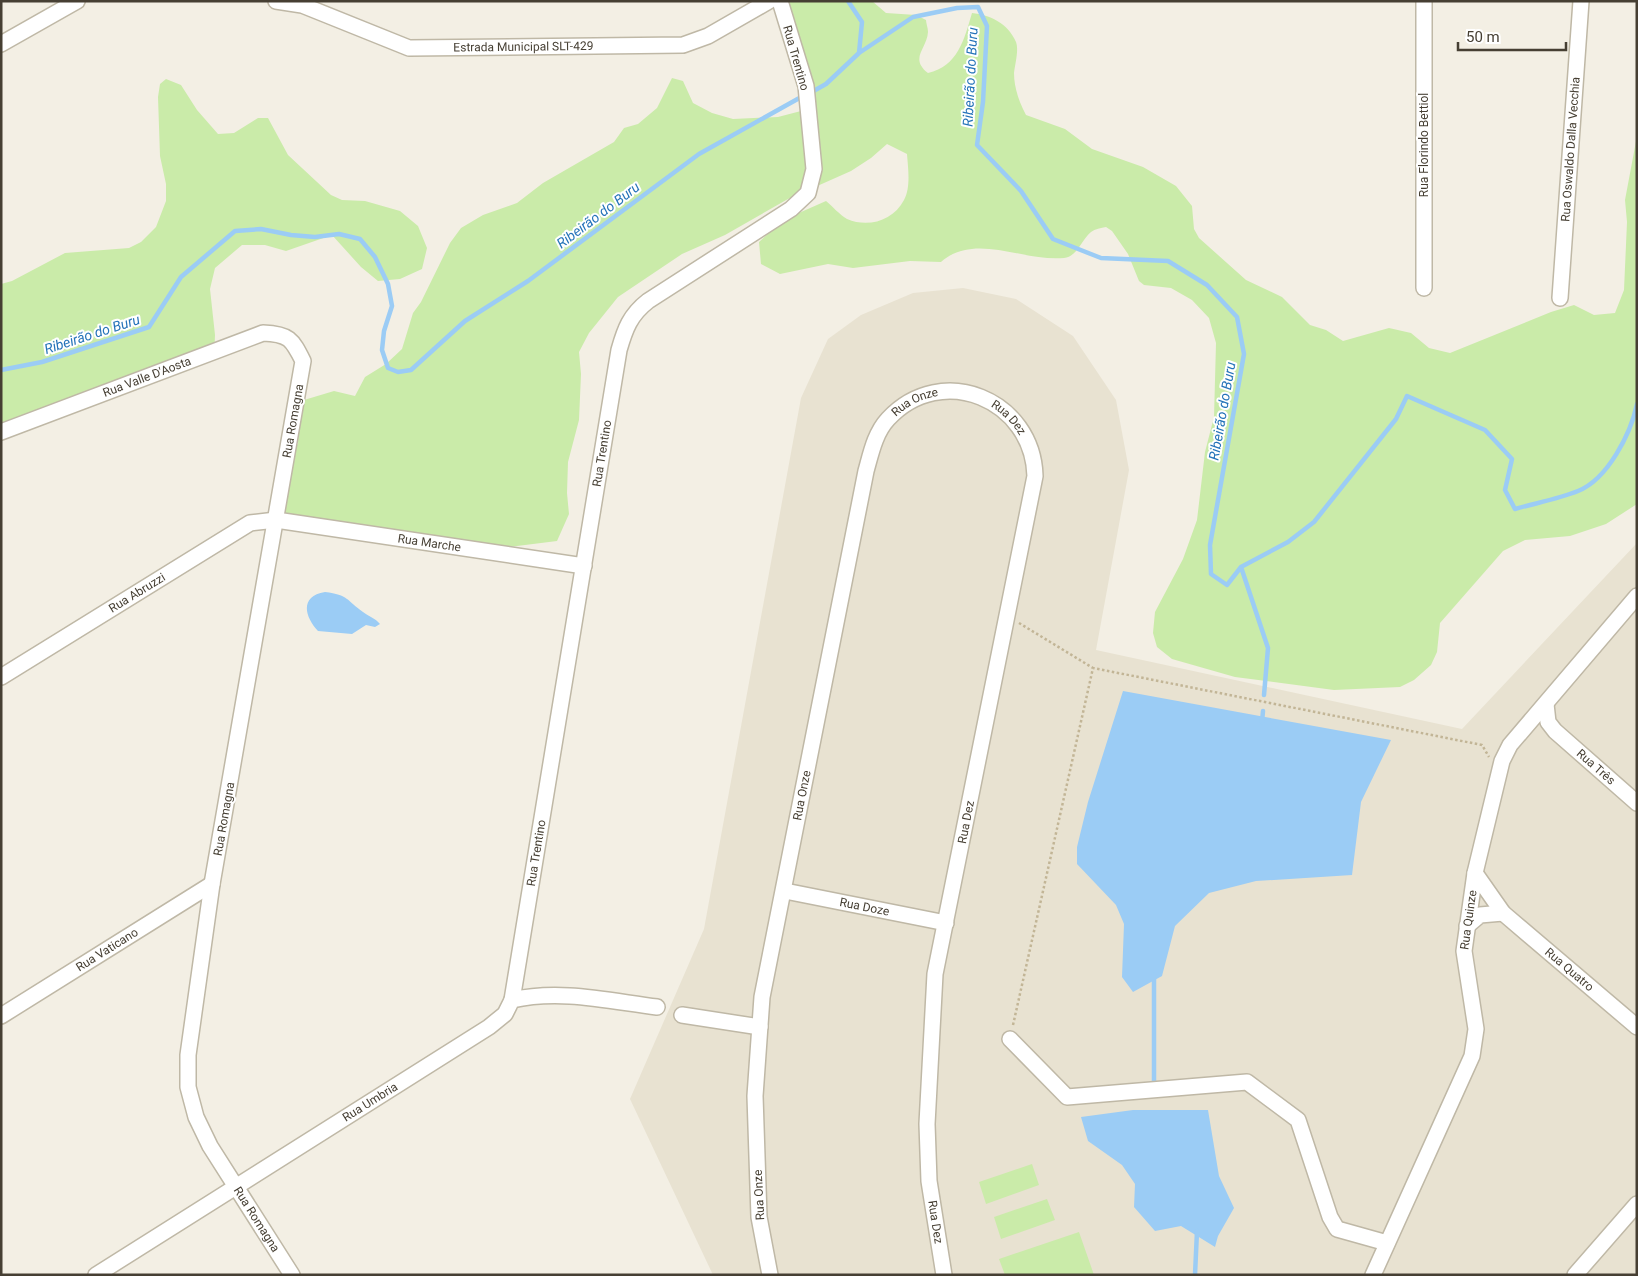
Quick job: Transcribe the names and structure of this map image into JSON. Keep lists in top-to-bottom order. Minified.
{"streets":{"street":["Estrada Municipal SLT-429","Rua Trentino","Rua Florindo Bettiol","Rua Oswaldo Dalla Vecchia","Rua Valle D'Aosta","Rua Onze","Rua Dez","Rua Romagna","Rua Marche","Rua Abruzzi","Rua Três","Rua Doze","Rua Quinze","Rua Vaticano","Rua Quatro","Rua Umbria"]},"crossings":[["Rua Trentino","Rua Marche"],["Rua Trentino","Rua Umbria"],["Rua Valle D'Aosta","Rua Romagna"],["Rua Onze","Rua Dez"],["Rua Onze","Rua Doze"],["Rua Dez","Rua Doze"],["Rua Romagna","Rua Marche"],["Rua Romagna","Rua Abruzzi"],["Rua Romagna","Rua Vaticano"],["Rua Romagna","Rua Umbria"],["Rua Marche","Rua Abruzzi"],["Rua Três","Rua Quinze"],["Rua Quinze","Rua Quatro"]],"water":["Ribeirão do Buru"],"scale_bar":"50 m"}
